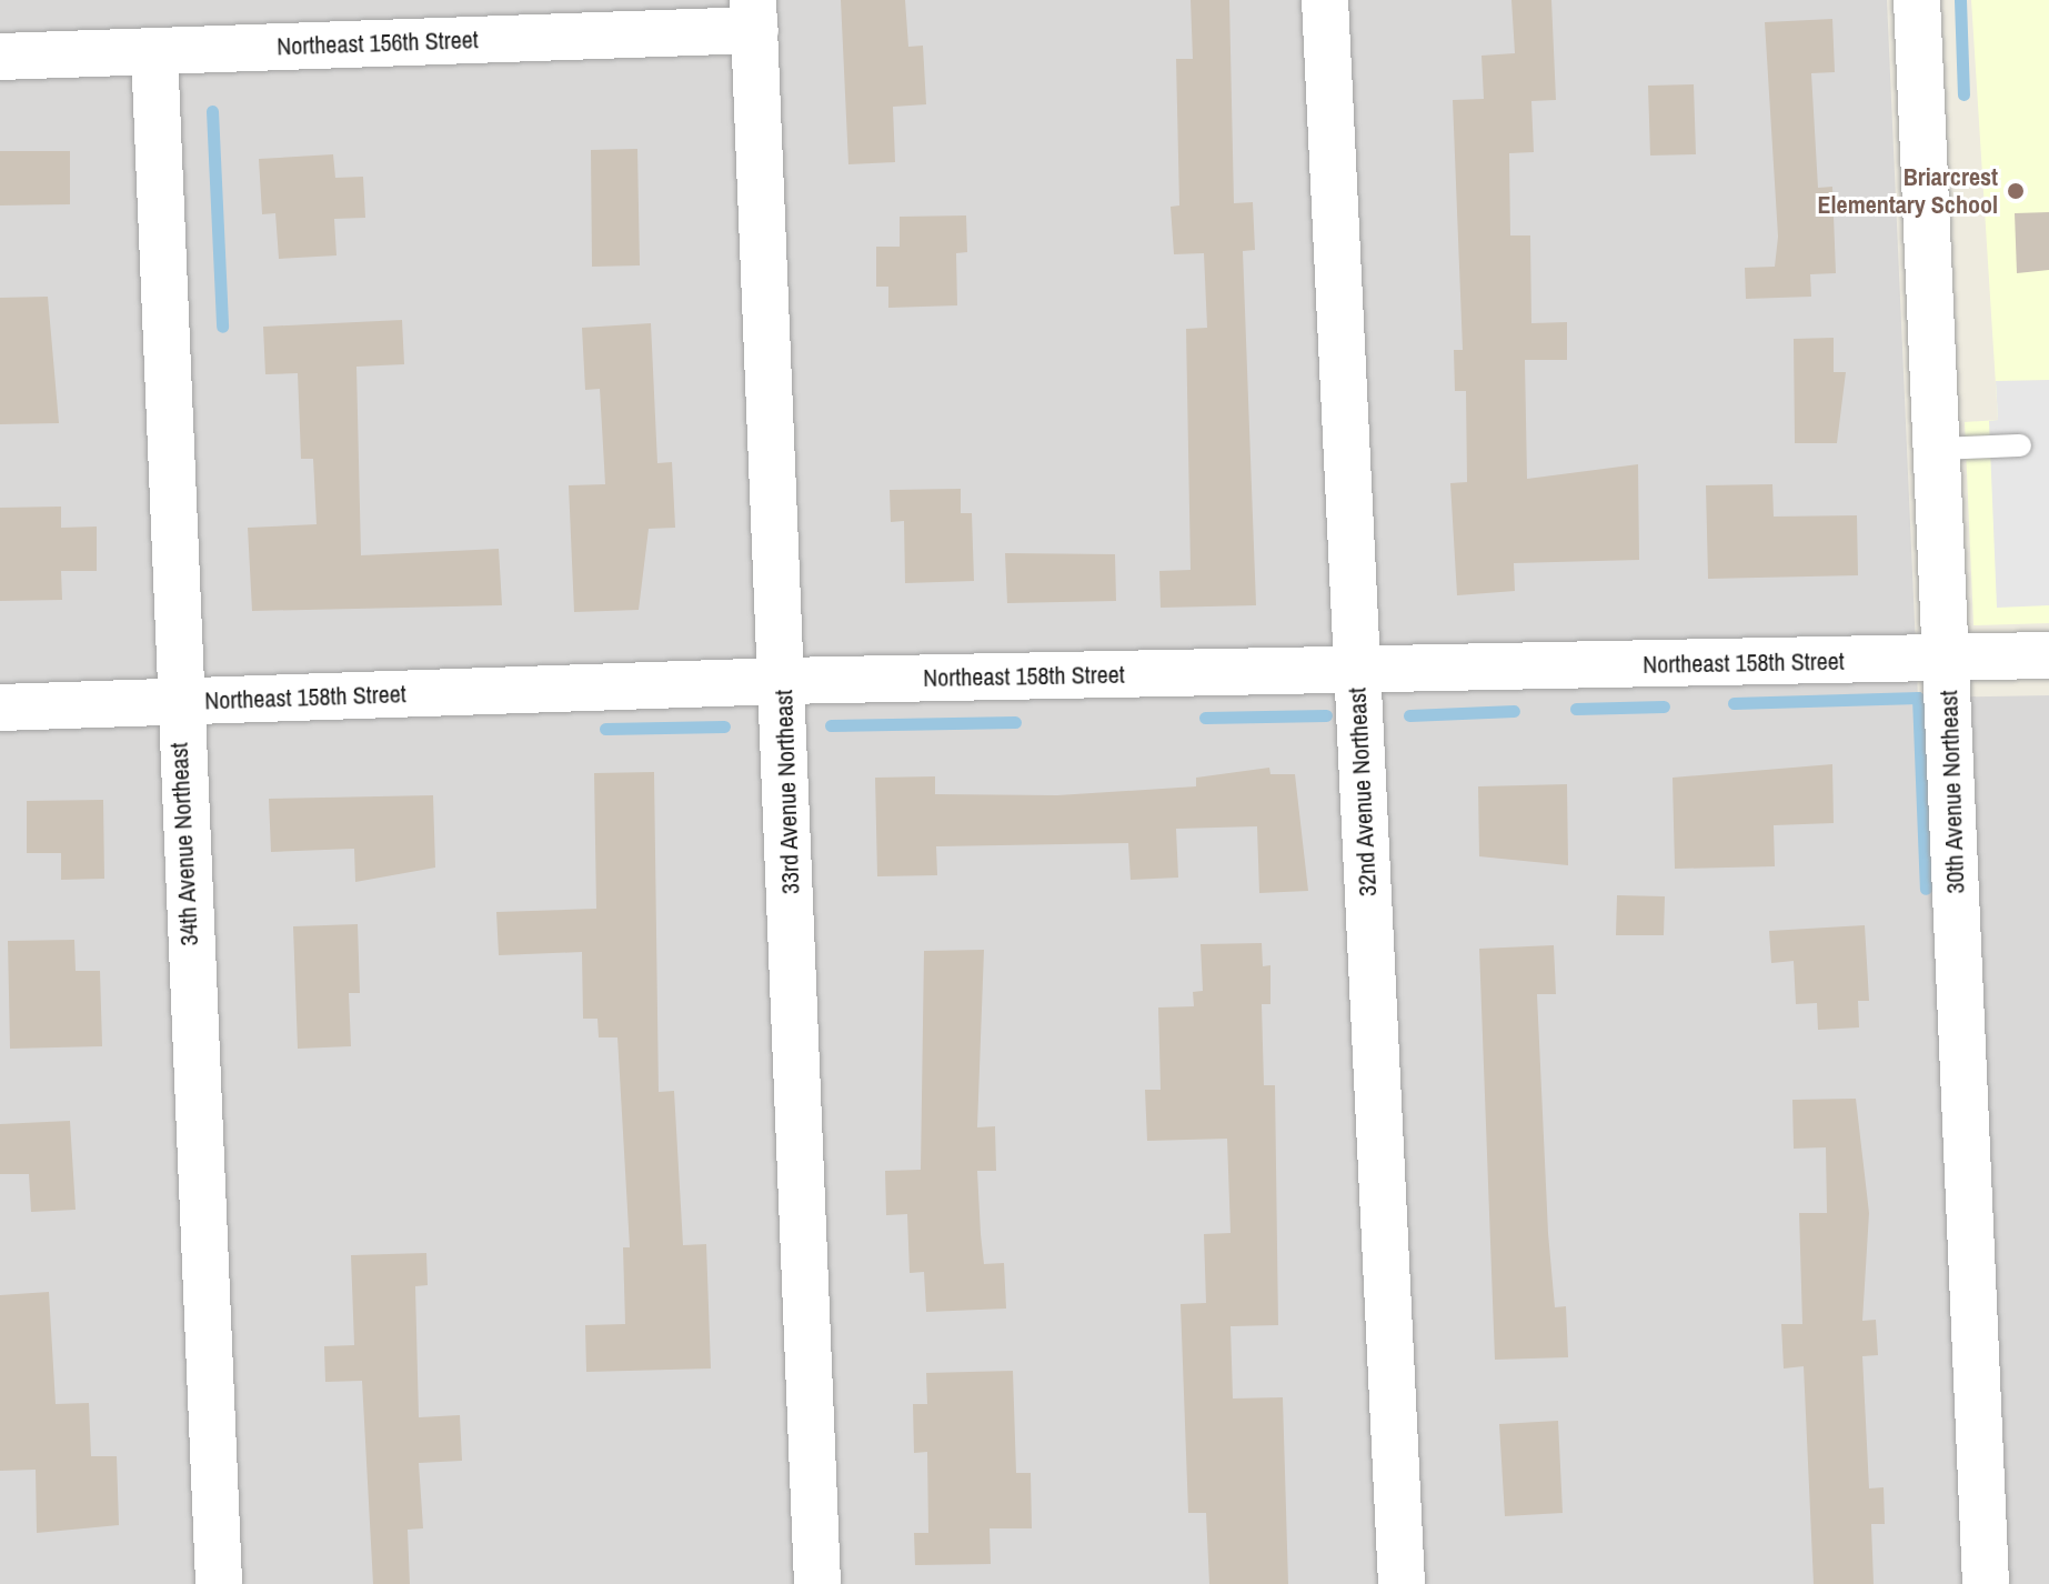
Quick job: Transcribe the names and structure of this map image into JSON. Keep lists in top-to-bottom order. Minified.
{"streets":{"street":["Northeast 156th Street","Northeast 158th Street","33rd Avenue Northeast","32nd Avenue Northeast","30th Avenue Northeast","34th Avenue Northeast"]},"crossings":[["Northeast 156th Street","33rd Avenue Northeast"],["Northeast 156th Street","34th Avenue Northeast"],["Northeast 158th Street","33rd Avenue Northeast"],["Northeast 158th Street","32nd Avenue Northeast"],["Northeast 158th Street","30th Avenue Northeast"],["Northeast 158th Street","34th Avenue Northeast"]],"places":["Briarcrest Elementary School"]}
